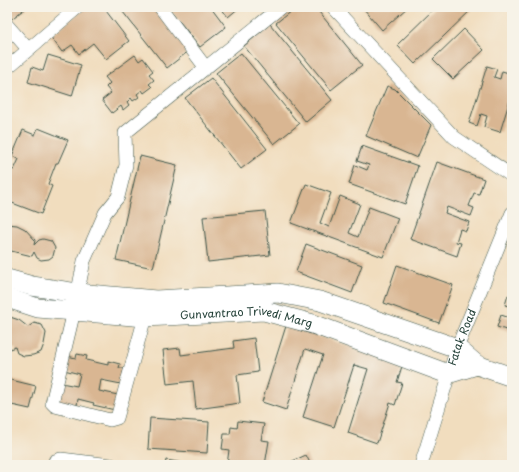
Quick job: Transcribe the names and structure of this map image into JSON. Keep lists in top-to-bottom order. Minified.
{"streets":{"street":["Gunvantrao Trivedi Marg","Fatak Road"]},"crossings":[["Gunvantrao Trivedi Marg","Fatak Road"]]}
